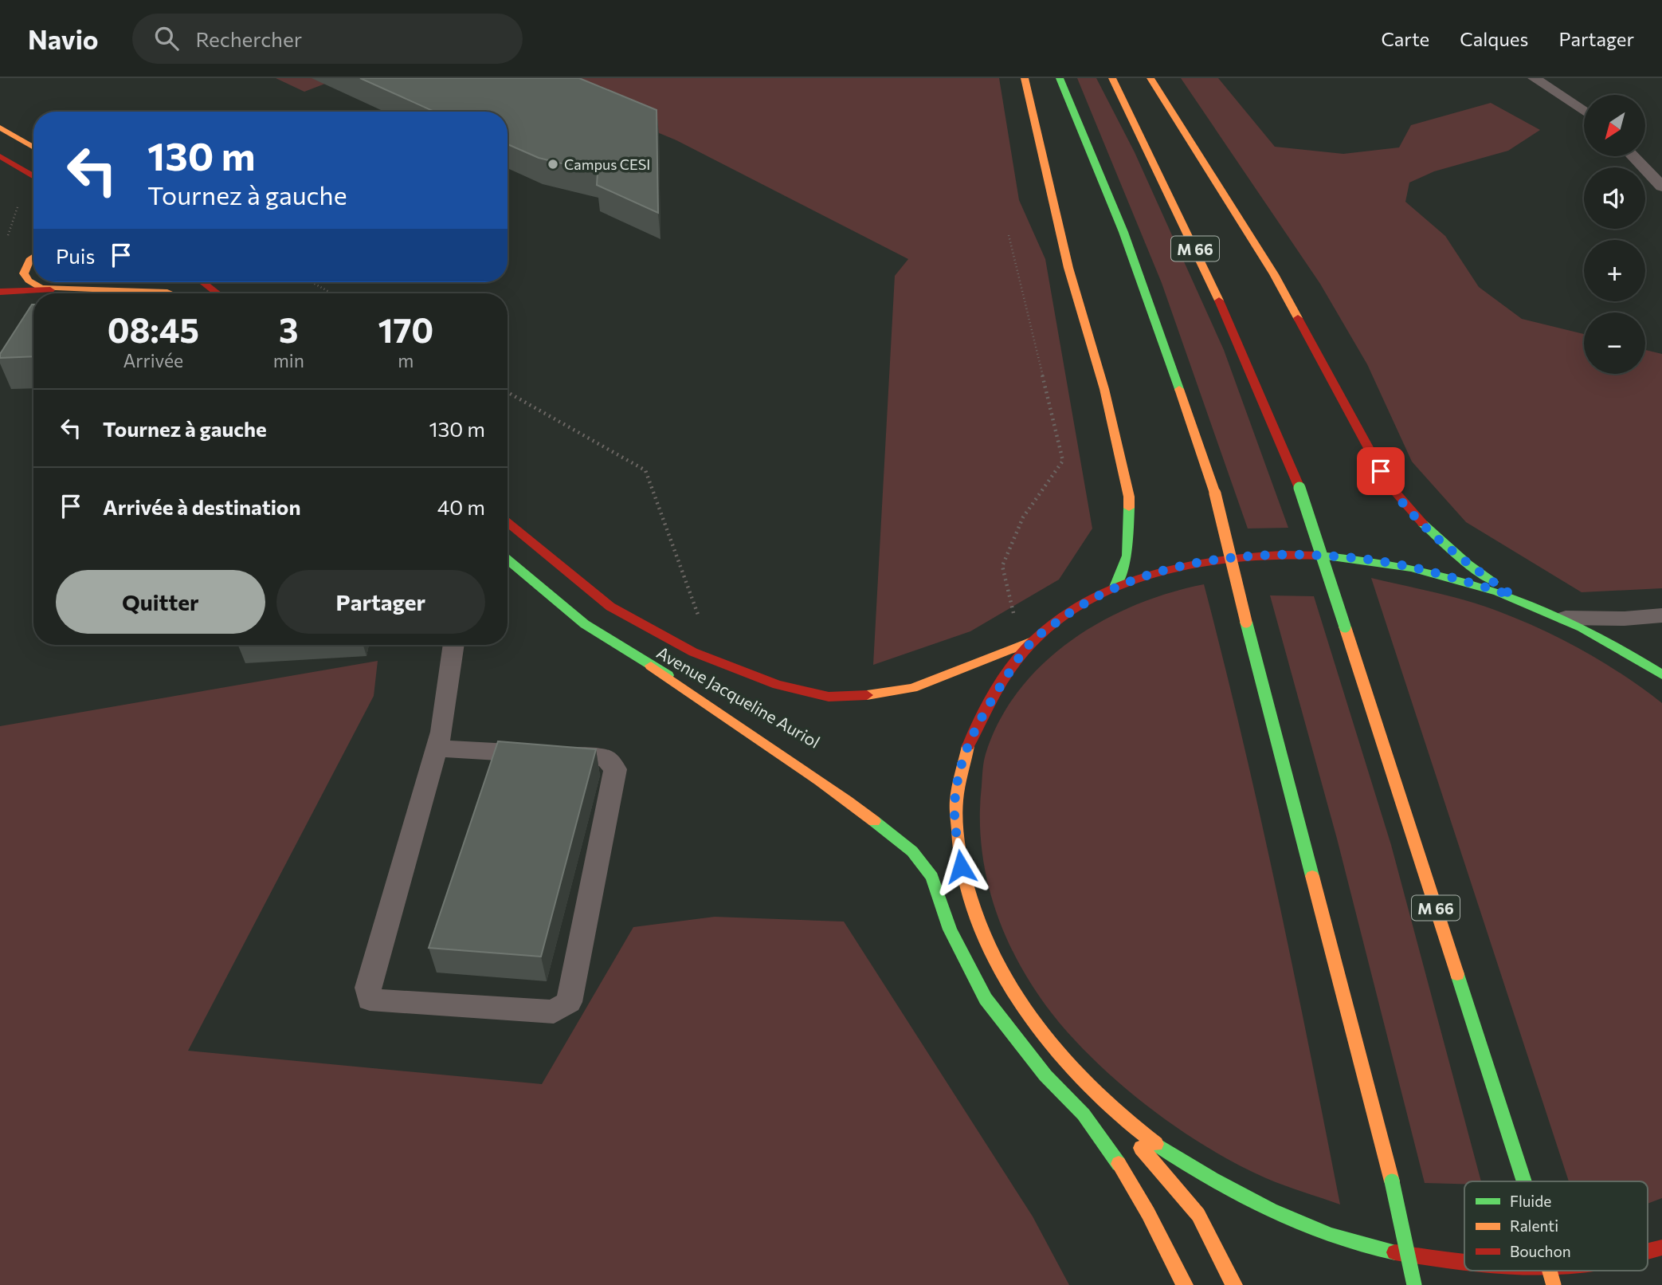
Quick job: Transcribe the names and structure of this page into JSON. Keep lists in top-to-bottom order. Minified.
{"streets":{"main road":["M 66","Avenue Jacqueline Auriol"]},"places":["Campus CESI"],"legend":["Fluide","Ralenti","Bouchon"],"north":"bottom left","page":{"header":"Navio","search":"Rechercher","nav":["Carte","Calques","Partager"],"map_buttons":["+","−"],"turn":["130 m","Tournez à gauche"],"then":"Puis","eta":["08:45","Arrivée","3","min","170","m"],"list":[{"name":"Tournez à gauche","value":"130 m"},{"name":"Arrivée à destination","value":"40 m"}],"buttons":["Quitter","Partager"]}}
